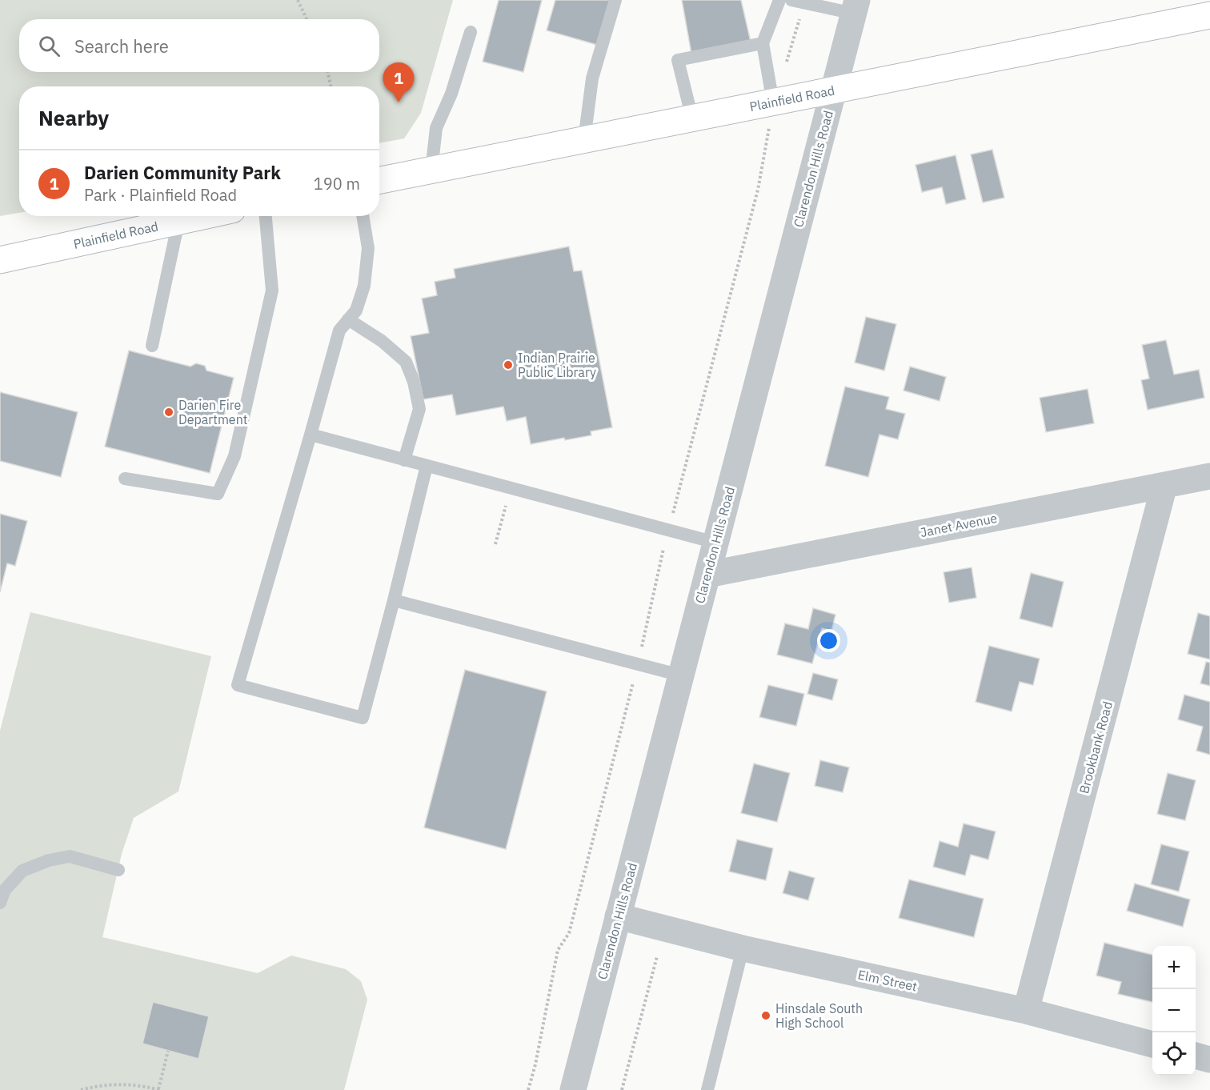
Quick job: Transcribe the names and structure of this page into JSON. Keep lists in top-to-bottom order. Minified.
{"streets":{"main road":["Plainfield Road"],"street":["Clarendon Hills Road","Janet Avenue","Brookbank Road","Elm Street"]},"crossings":[["Plainfield Road","Clarendon Hills Road"],["Clarendon Hills Road","Janet Avenue"],["Clarendon Hills Road","Elm Street"],["Janet Avenue","Brookbank Road"],["Brookbank Road","Elm Street"]],"places":["Indian Prairie Public Library","Darien Fire Department","Hinsdale South High School"],"page":{"search":"Search here","pins":"1","heading":"Nearby","list":[{"mark":"1","name":"Darien Community Park","note":"Park · Plainfield Road","value":"190 m"}],"map_buttons":["+","−"]}}
